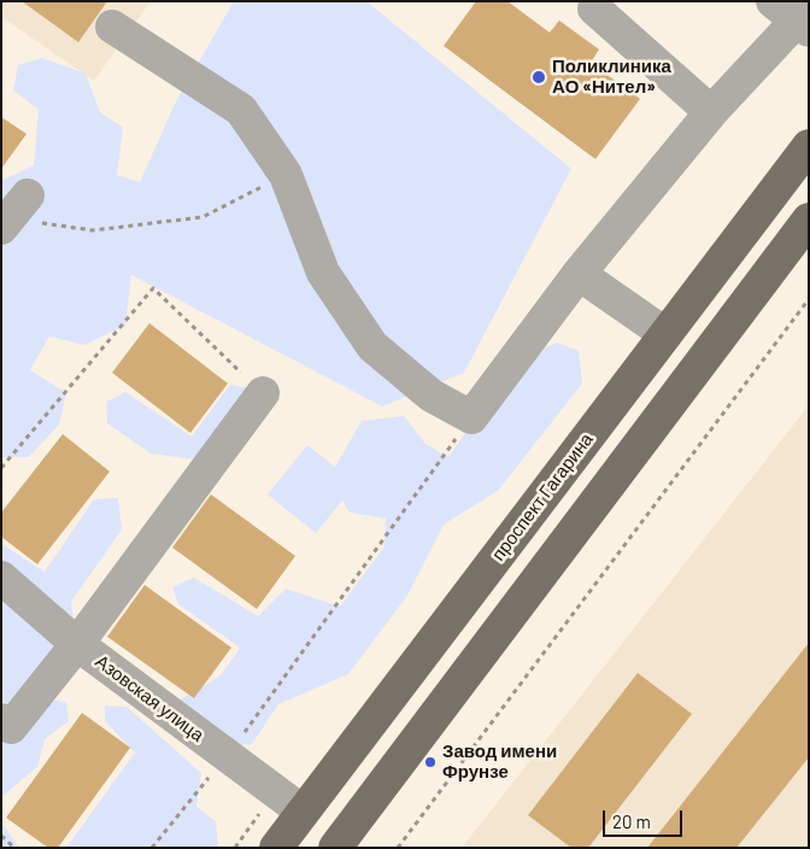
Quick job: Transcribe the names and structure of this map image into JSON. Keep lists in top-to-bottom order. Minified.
{"streets":{"main road":["проспект Гагарина"],"street":["Азовская улица"]},"crossings":[["проспект Гагарина","Азовская улица"]],"places":["Поликлиника АО «Нител»","Завод имени Фрунзе"],"scale_bar":"20 m"}
